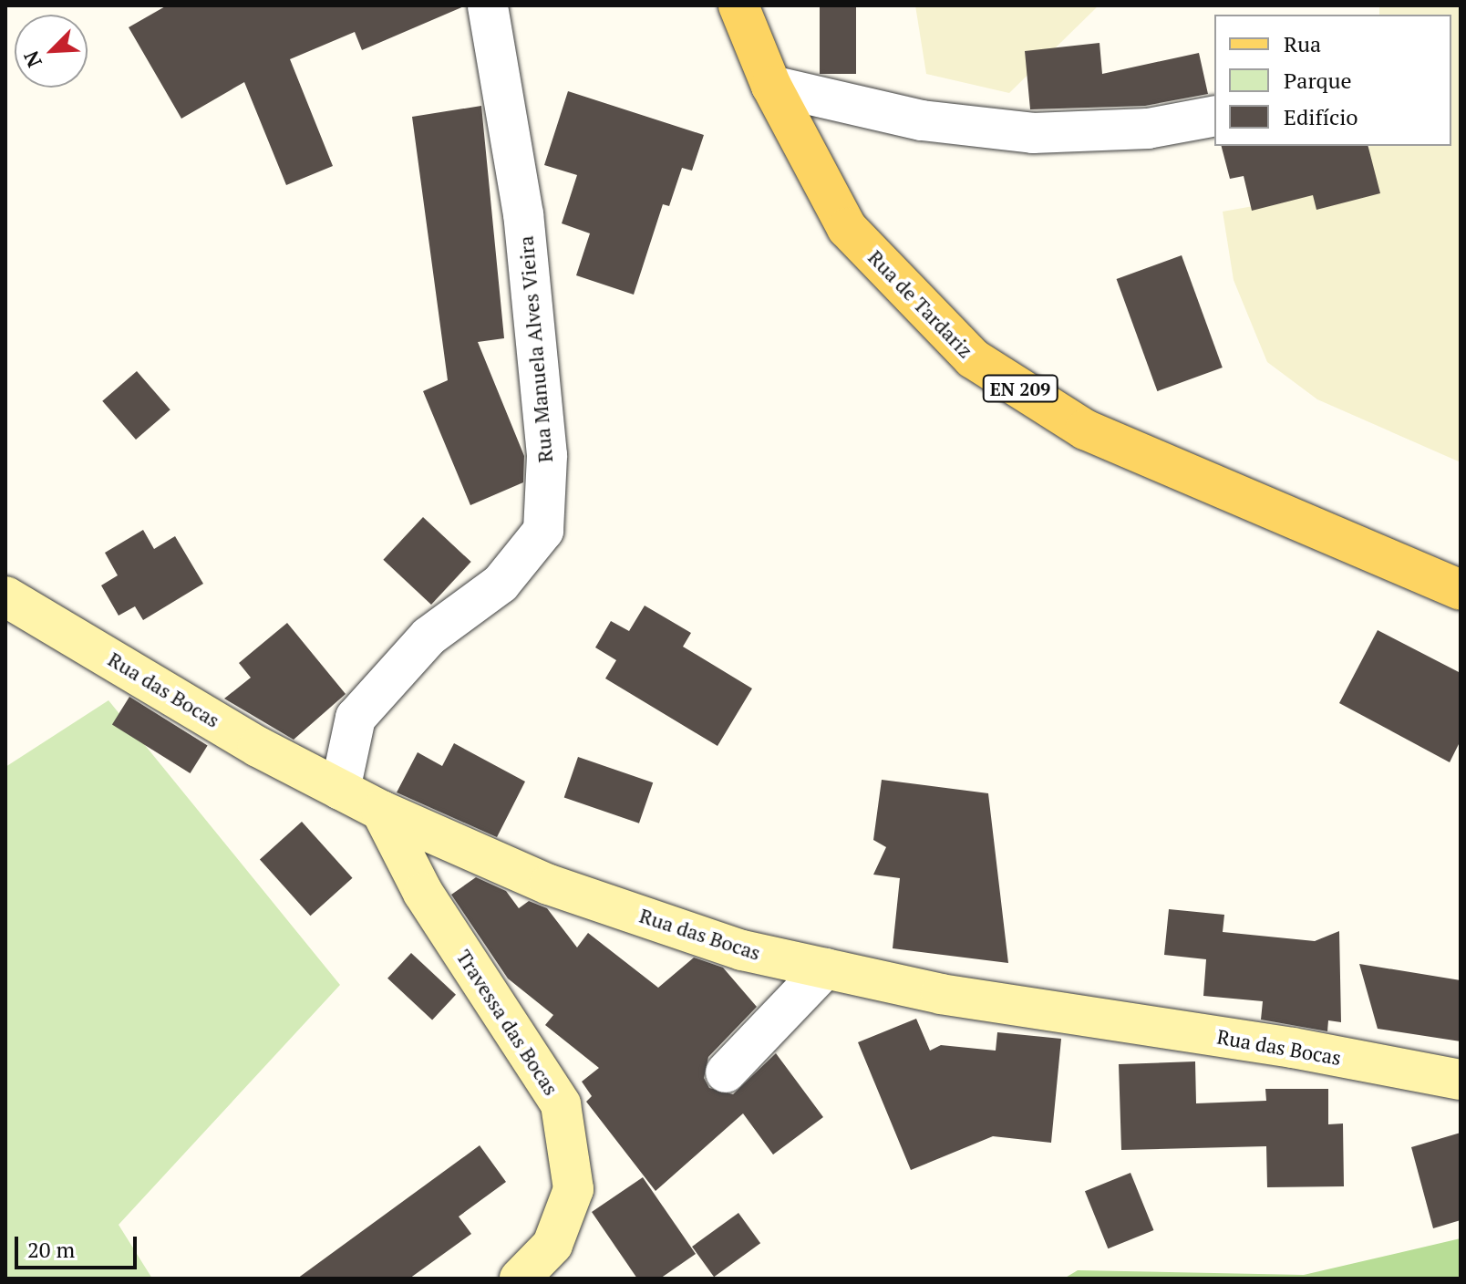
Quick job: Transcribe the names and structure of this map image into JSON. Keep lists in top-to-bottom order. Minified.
{"streets":{"main road":["Rua de Tardariz","EN 209"],"street":["Rua Manuela Alves Vieira","Rua das Bocas","Travessa das Bocas"]},"crossings":[["Rua Manuela Alves Vieira","Rua das Bocas"],["Rua das Bocas","Travessa das Bocas"]],"legend":["Rua","Parque","Edifício"],"scale_bar":"20 m","north":"bottom left"}
